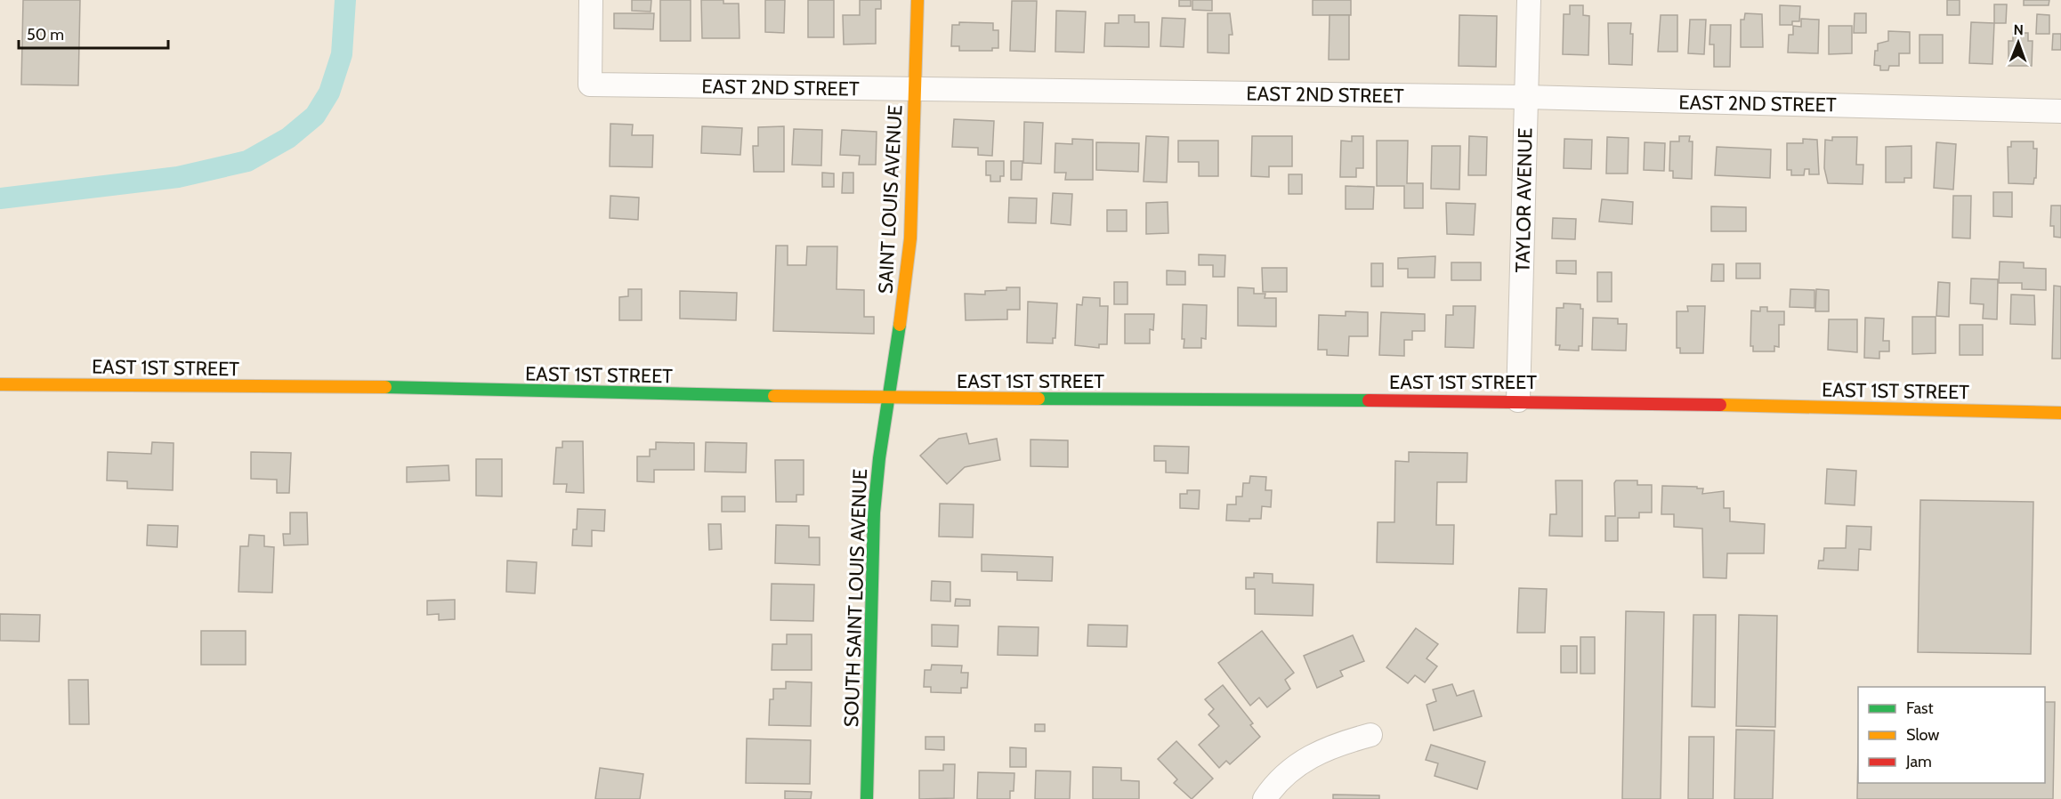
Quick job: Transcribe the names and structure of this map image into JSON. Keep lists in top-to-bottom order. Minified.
{"streets":{"main road":["SAINT LOUIS AVENUE","EAST 1ST STREET","SOUTH SAINT LOUIS AVENUE"],"street":["EAST 2ND STREET","TAYLOR AVENUE"]},"crossings":[["EAST 2ND STREET","SAINT LOUIS AVENUE"],["EAST 2ND STREET","TAYLOR AVENUE"],["SAINT LOUIS AVENUE","EAST 1ST STREET"],["SAINT LOUIS AVENUE","SOUTH SAINT LOUIS AVENUE"],["TAYLOR AVENUE","EAST 1ST STREET"],["EAST 1ST STREET","SOUTH SAINT LOUIS AVENUE"]],"legend":["Fast","Slow","Jam"],"scale_bar":"50 m","north":"top"}
